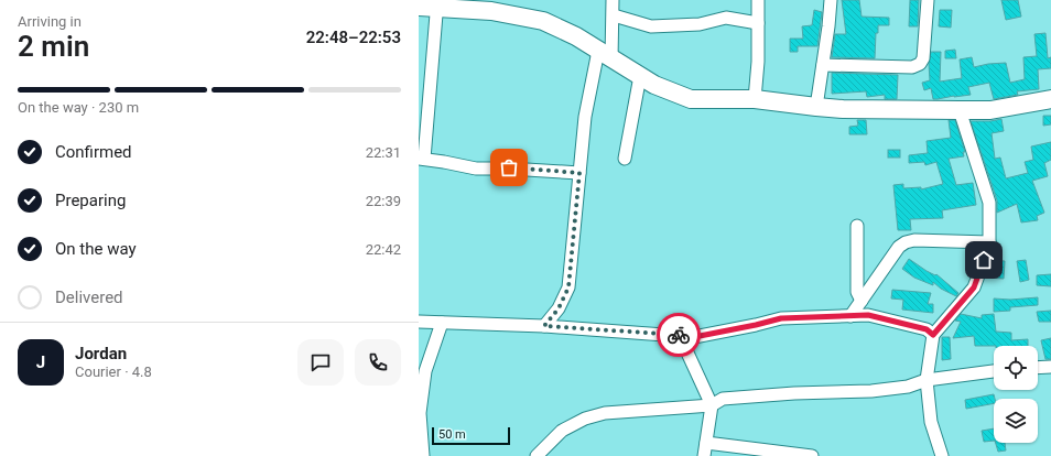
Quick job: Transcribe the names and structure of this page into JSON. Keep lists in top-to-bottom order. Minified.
{"scale_bar":"50 m","page":{"heading":["2 min","Arriving in","22:48–22:53"],"panel":["Jordan","Courier · 4.8"],"bar":"On the way · 230 m","list":[["Confirmed","22:31"],["Preparing","22:39"],["On the way","22:42"],"Delivered"],"round":"J","scale":"50 m"}}
